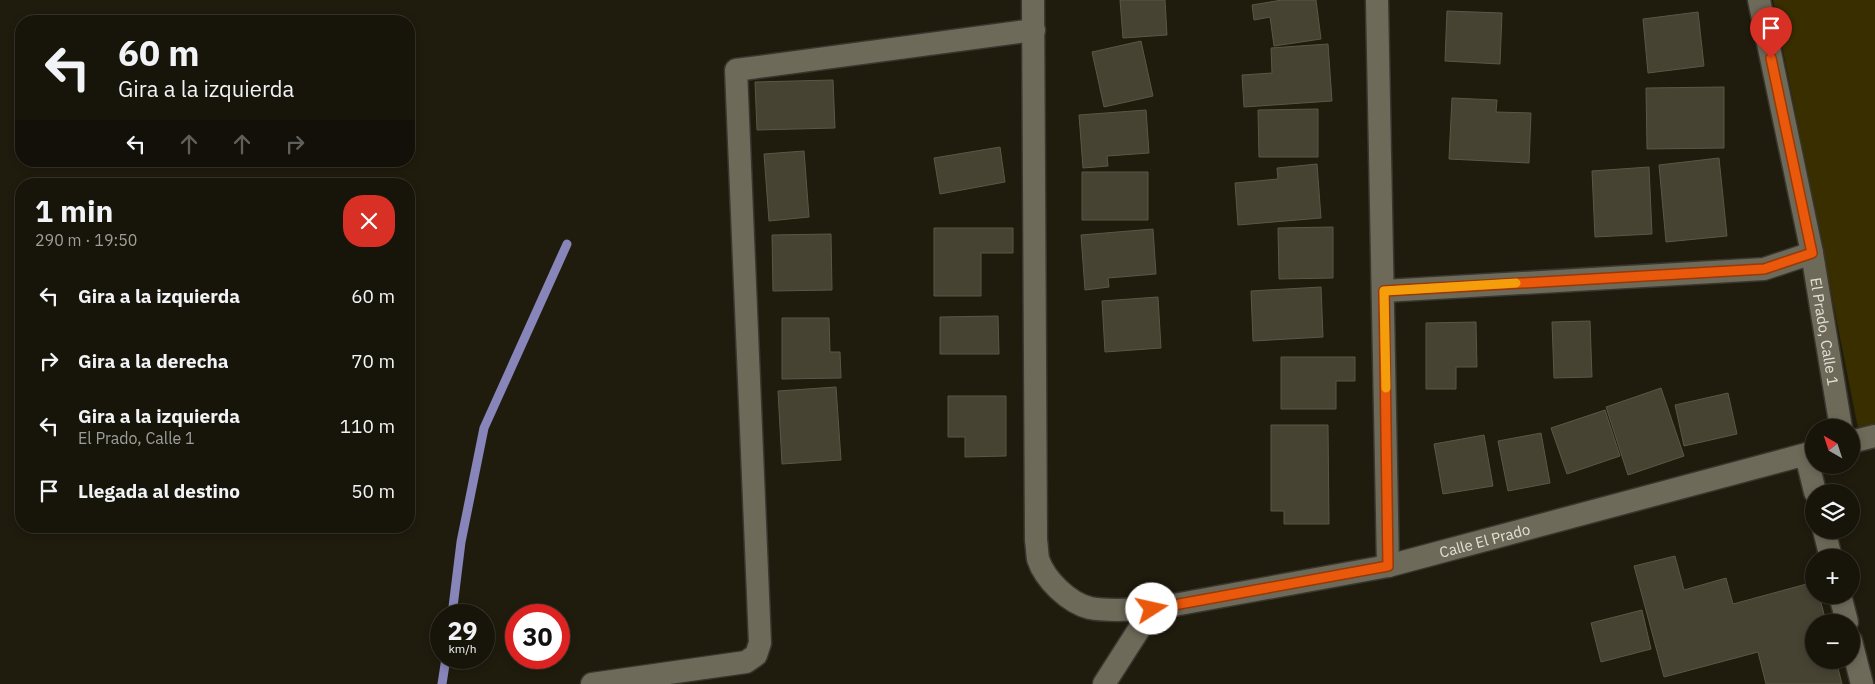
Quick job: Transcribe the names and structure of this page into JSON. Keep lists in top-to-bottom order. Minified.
{"streets":{"street":["El Prado, Calle 1","Calle El Prado"]},"north":"top left","page":{"turn":["60 m","Gira a la izquierda"],"heading":["1 min","290 m · 19:50"],"list":[{"name":"Gira a la izquierda","value":"60 m"},{"name":"Gira a la derecha","value":"70 m"},{"name":"Gira a la izquierda","note":"El Prado, Calle 1","value":"110 m"},{"name":"Llegada al destino","value":"50 m"}],"map_buttons":["+","−"],"speed":"29 km/h","limit":"30"}}
